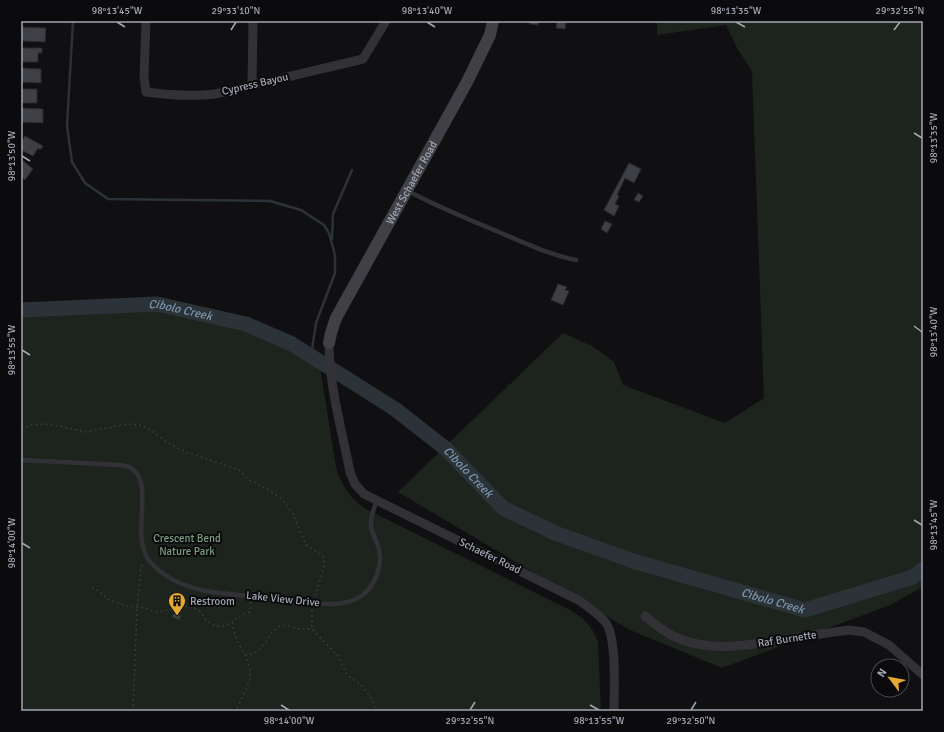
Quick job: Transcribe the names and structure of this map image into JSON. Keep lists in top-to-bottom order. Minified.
{"streets":{"street":["Cypress Bayou","West Schaefer Road","Schaefer Road","Raf Burnette"],"lane":["Lake View Drive"]},"crossings":[["West Schaefer Road","Schaefer Road"],["Schaefer Road","Lake View Drive"]],"water":["Cibolo Creek"],"parks":["Crescent Bend Nature Park"],"places":{"building":["Restroom"]},"north":"top left","coordinates":["98°13'45\"W","29°33'10\"N","98°13'40\"W","98°13'35\"W","29°32'55\"N","98°13'50\"W","98°13'55\"W","98°14'00\"W","29°32'50\"N"]}
